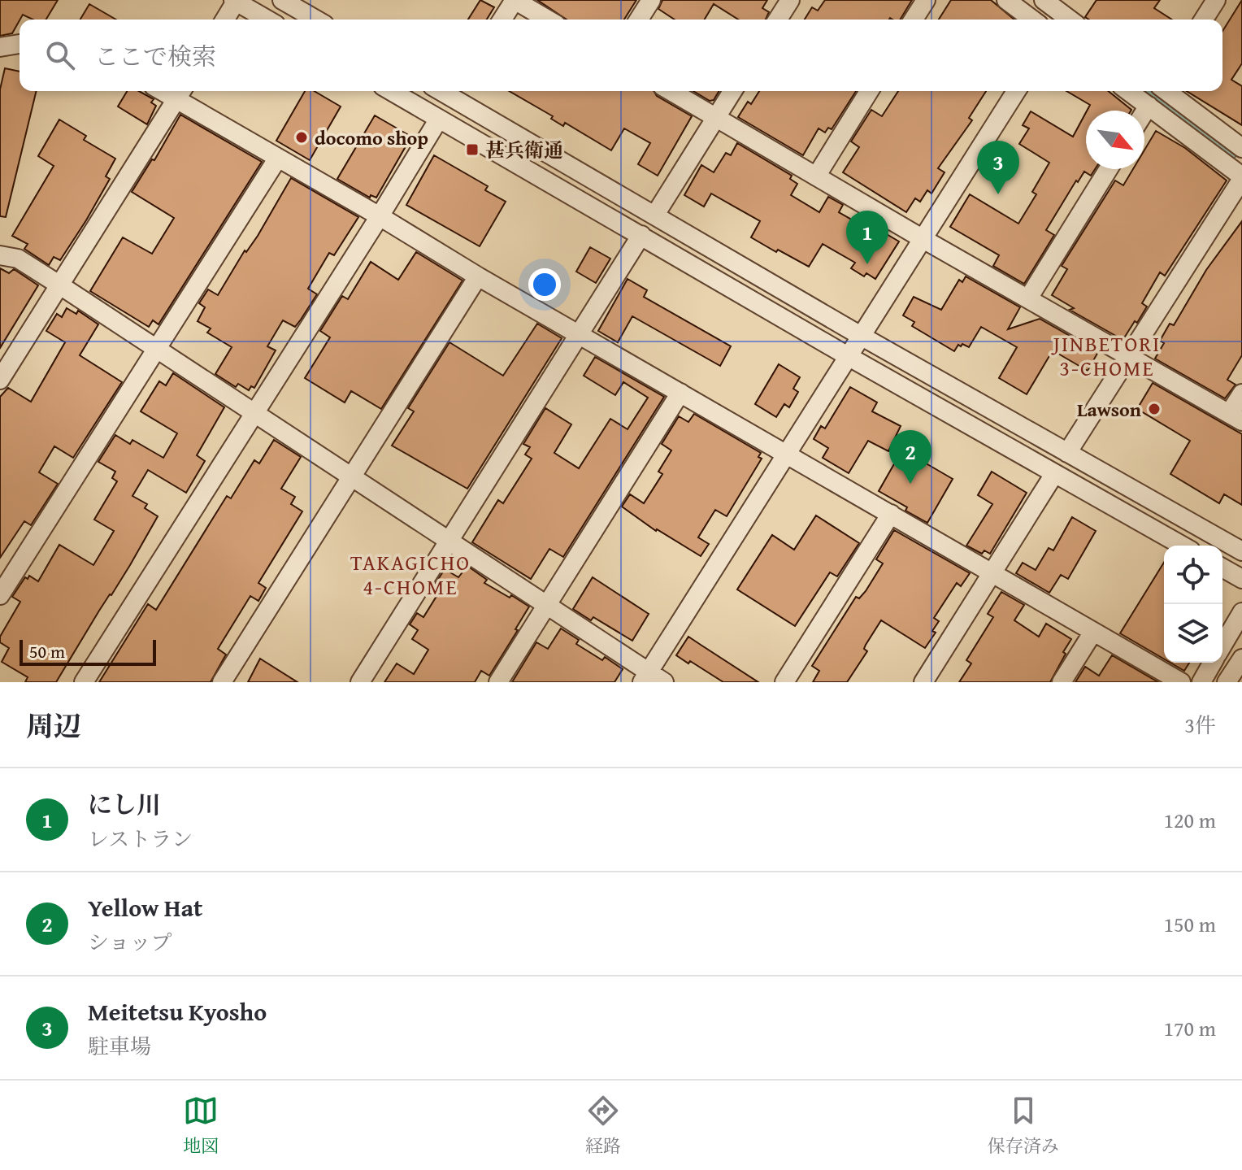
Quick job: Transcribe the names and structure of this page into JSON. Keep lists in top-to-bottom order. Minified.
{"districts":["JINBETORI 3-CHOME","TAKAGICHO 4-CHOME"],"places":{"other":["docomo shop","Lawson"],"transit":["甚兵衛通"]},"scale_bar":"50 m","north":"bottom right","page":{"search":"ここで検索","pins":["3","1","2"],"scale":"50 m","heading":["周辺","3件"],"list":[{"mark":"1","name":"にし川","note":"レストラン","value":"120 m"},{"mark":"2","name":"Yellow Hat","note":"ショップ","value":"150 m"},{"mark":"3","name":"Meitetsu Kyosho","note":"駐車場","value":"170 m"}],"nav":["地図","経路","保存済み"]}}
